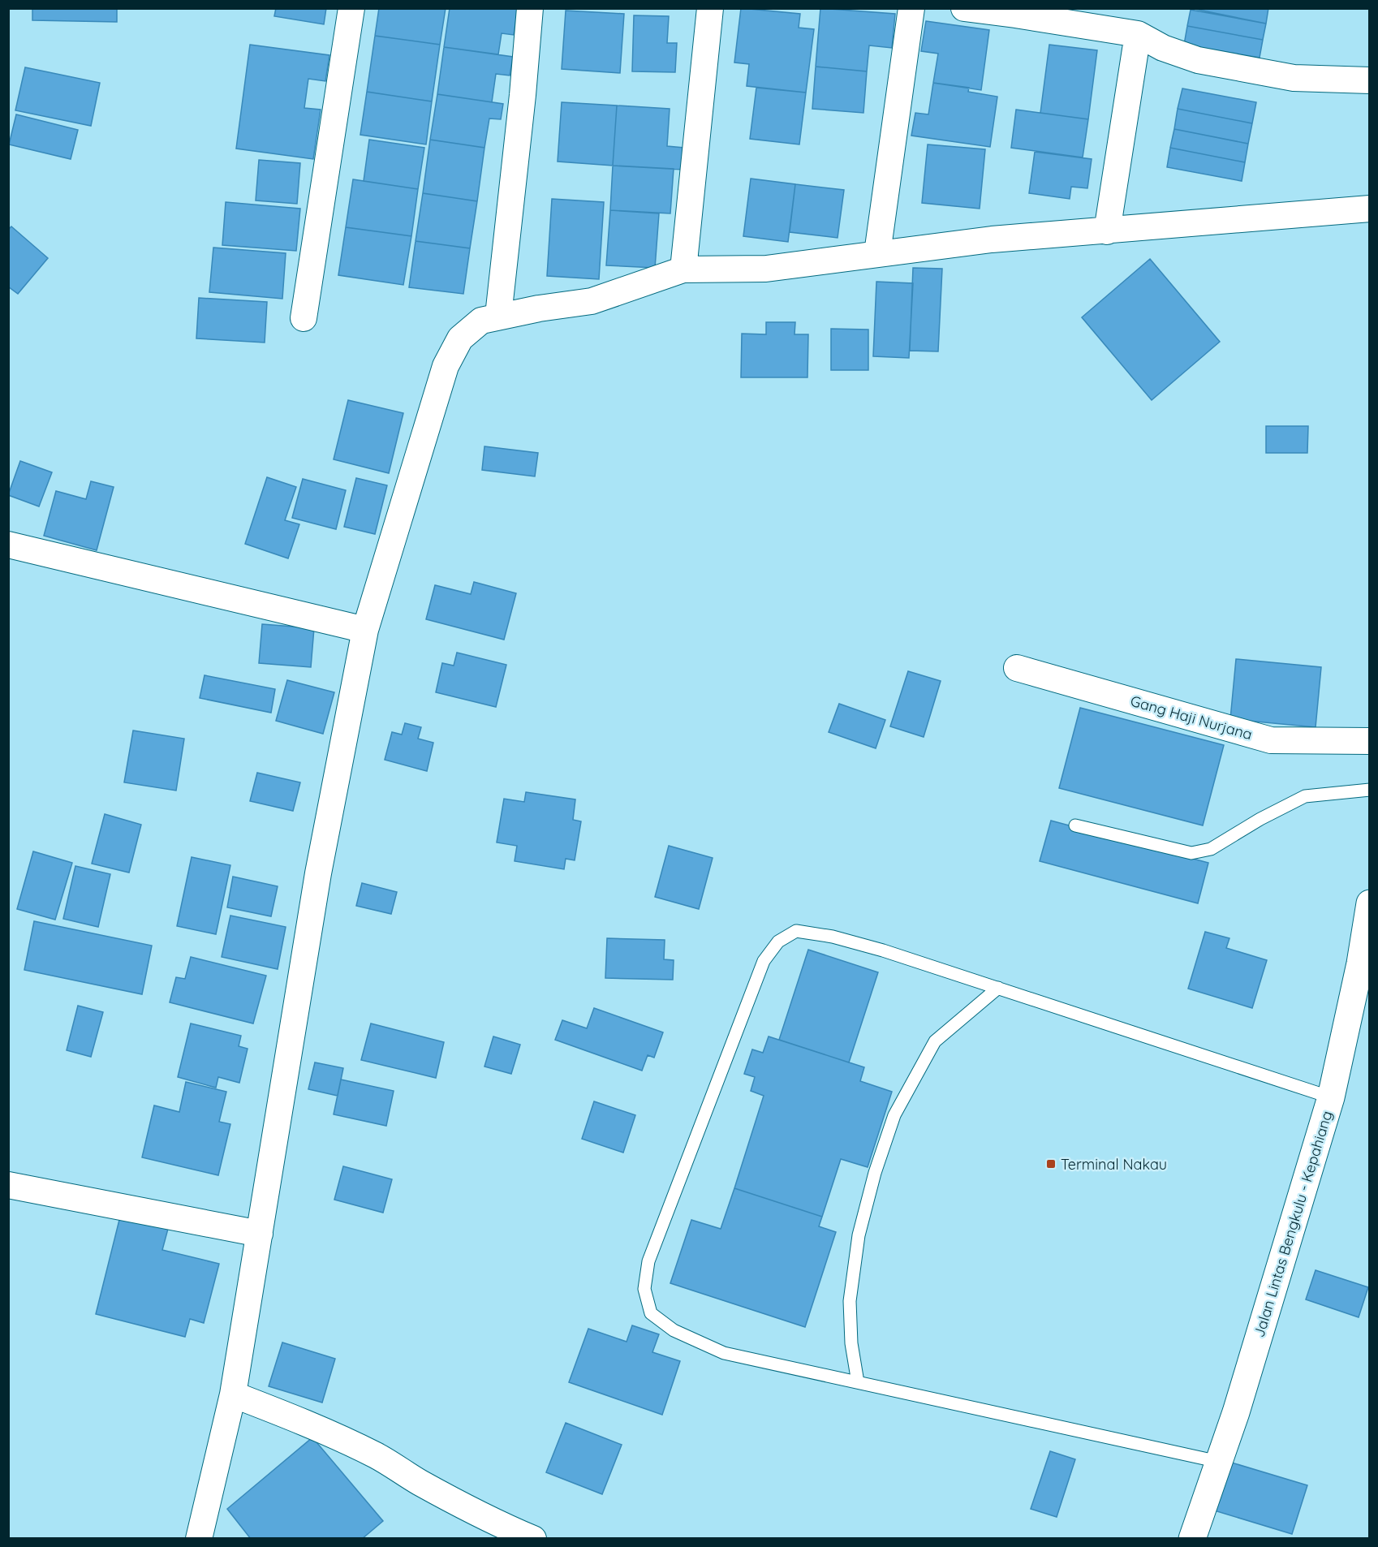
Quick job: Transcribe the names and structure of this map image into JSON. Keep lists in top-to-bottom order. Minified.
{"streets":{"highway":["Jalan Lintas Bengkulu - Kepahiang"],"street":["Gang Haji Nurjana"]},"places":{"transit":["Terminal Nakau"]}}
